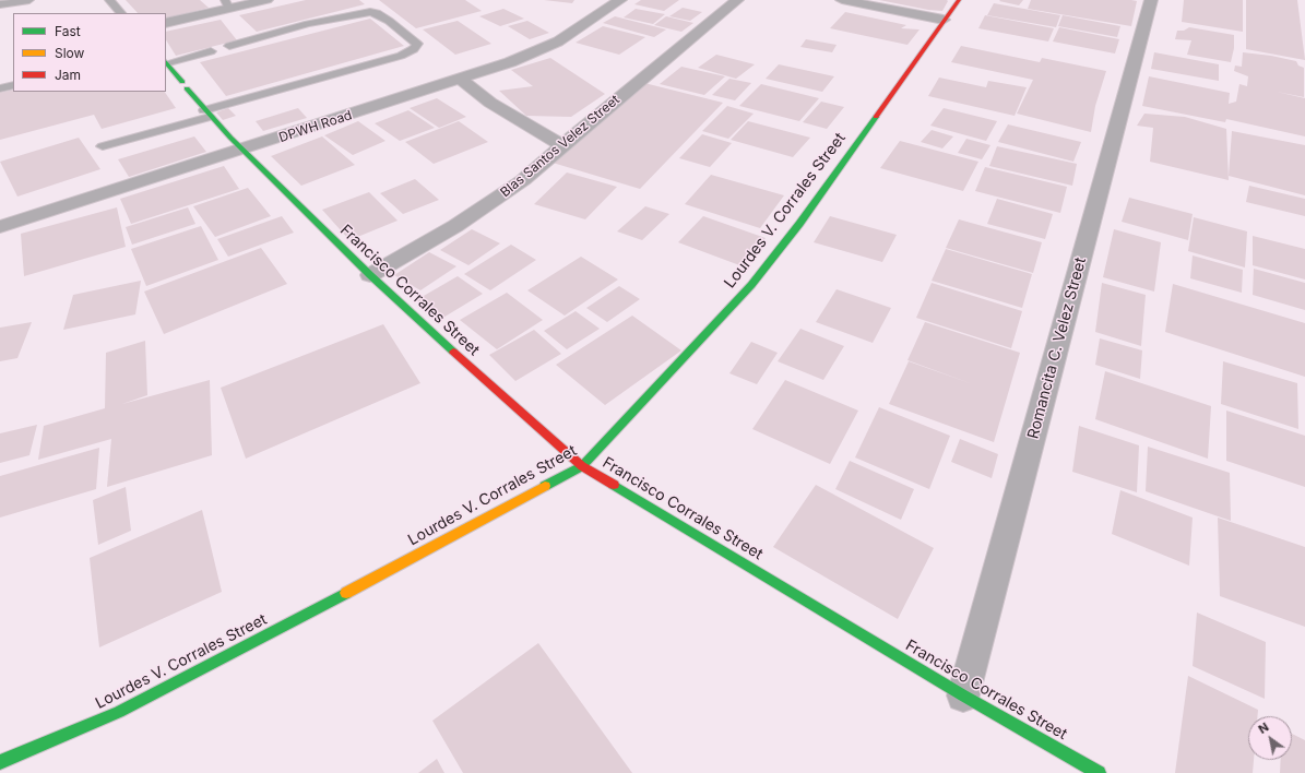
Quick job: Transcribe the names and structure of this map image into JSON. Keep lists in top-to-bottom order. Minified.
{"streets":{"street":["DPWH Road","Blas Santos Velez Street","Lourdes V. Corrales Street","Francisco Corrales Street","Romancita C. Velez Street"]},"crossings":[["DPWH Road","Francisco Corrales Street"],["Blas Santos Velez Street","Francisco Corrales Street"],["Lourdes V. Corrales Street","Francisco Corrales Street"],["Francisco Corrales Street","Romancita C. Velez Street"]],"legend":["Fast","Slow","Jam"],"north":"top left"}
